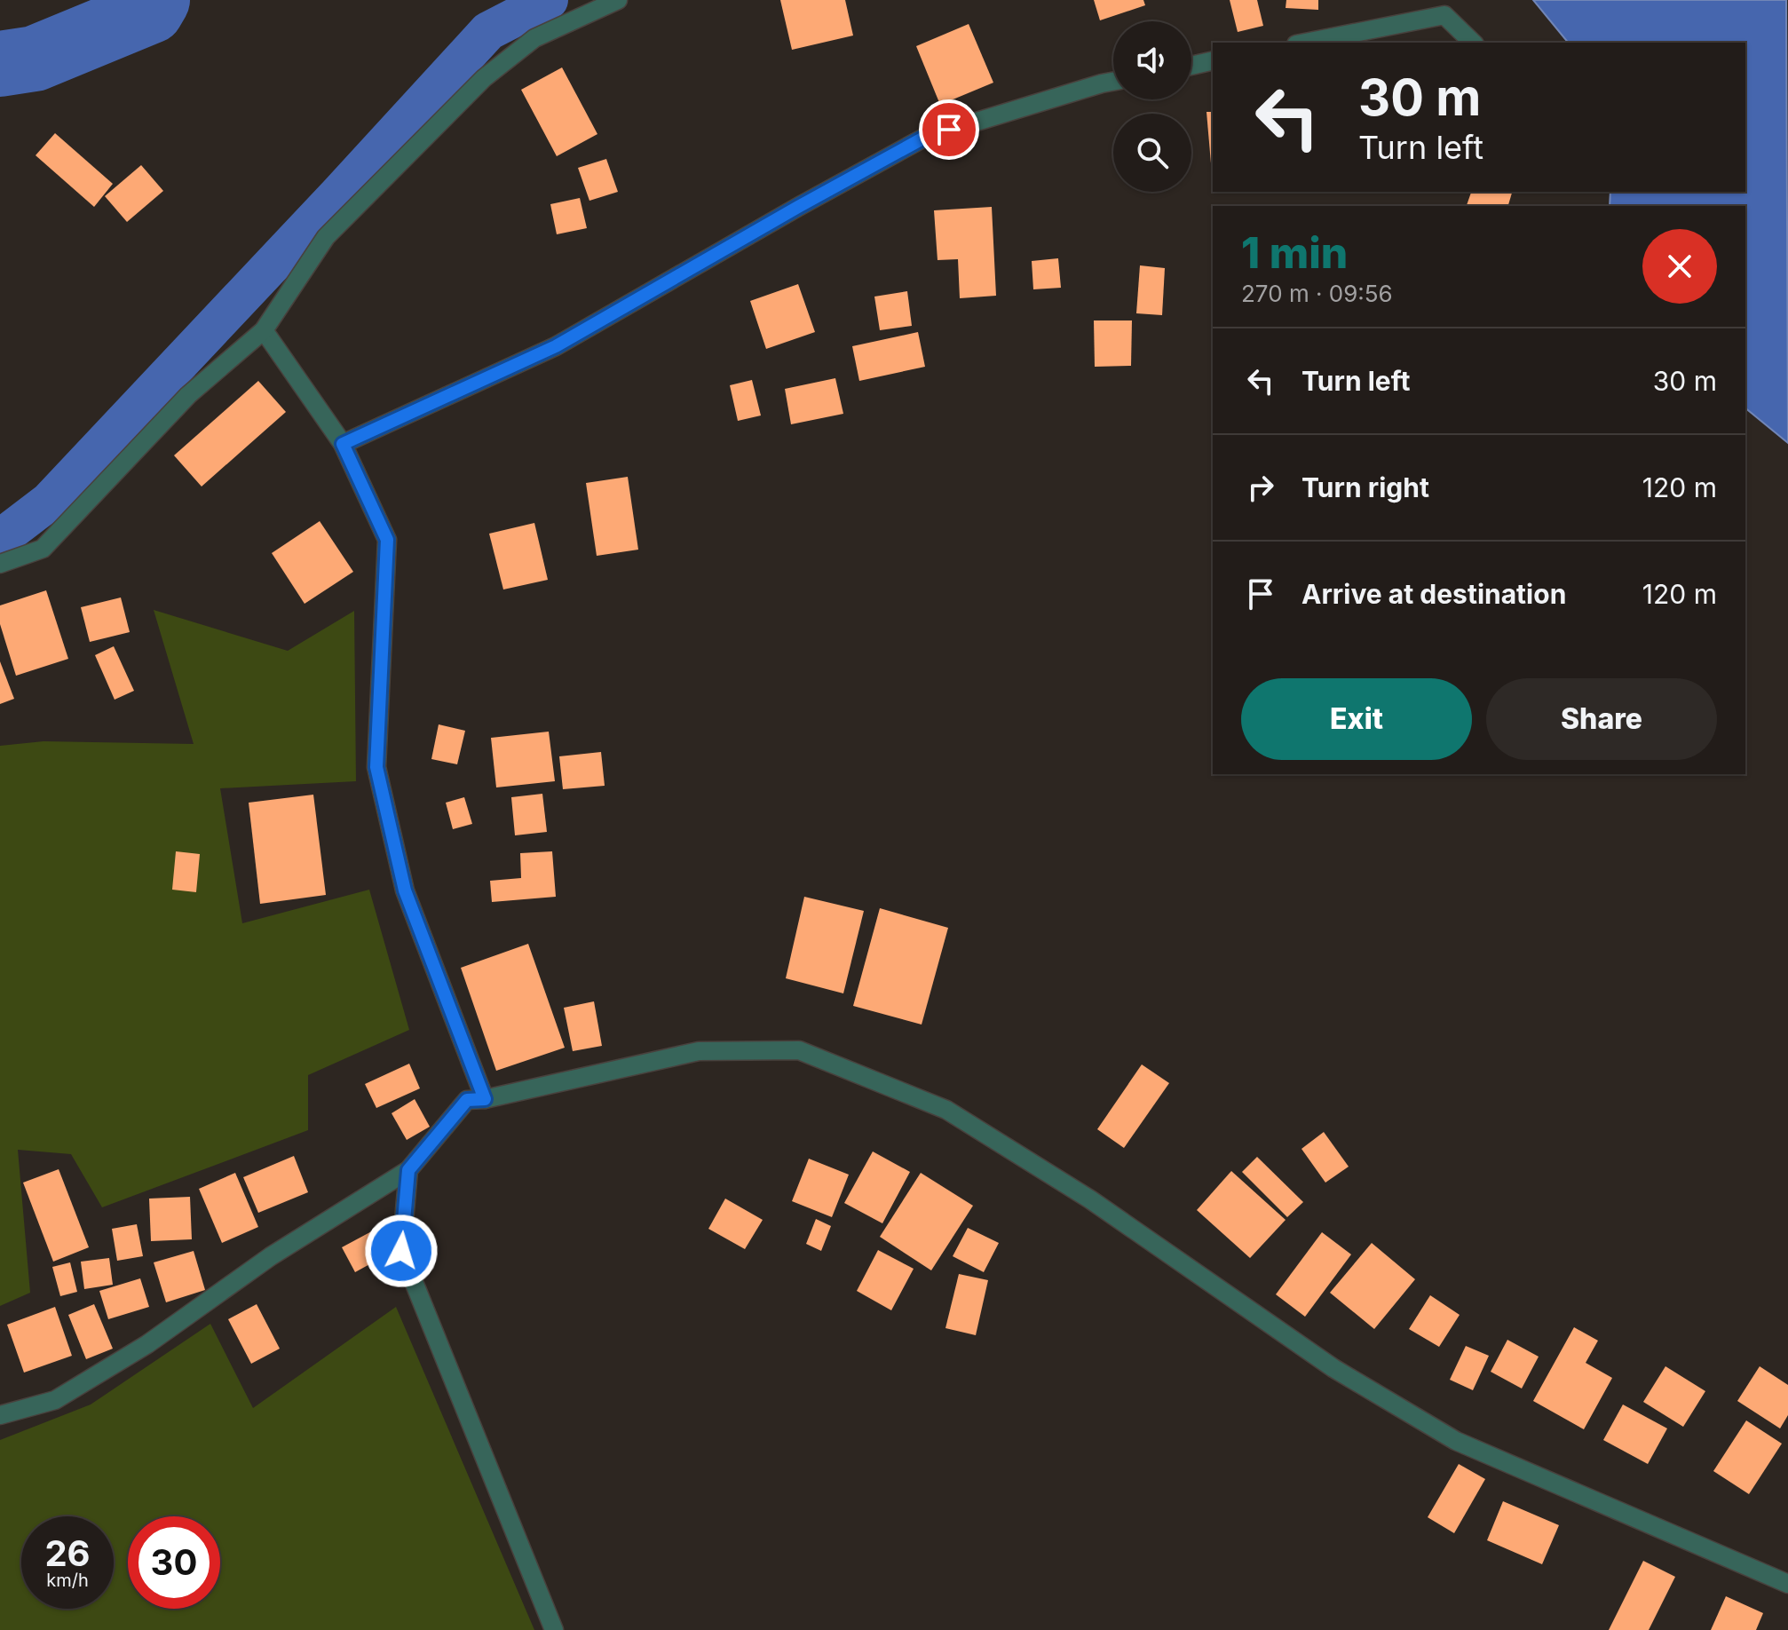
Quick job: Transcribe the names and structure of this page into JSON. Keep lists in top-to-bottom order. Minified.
{"page":{"turn":["30 m","Turn left"],"heading":["1 min","270 m · 09:56"],"list":[{"name":"Turn left","value":"30 m"},{"name":"Turn right","value":"120 m"},{"name":"Arrive at destination","value":"120 m"}],"buttons":["Exit","Share"],"speed":"26 km/h","limit":"30"}}
